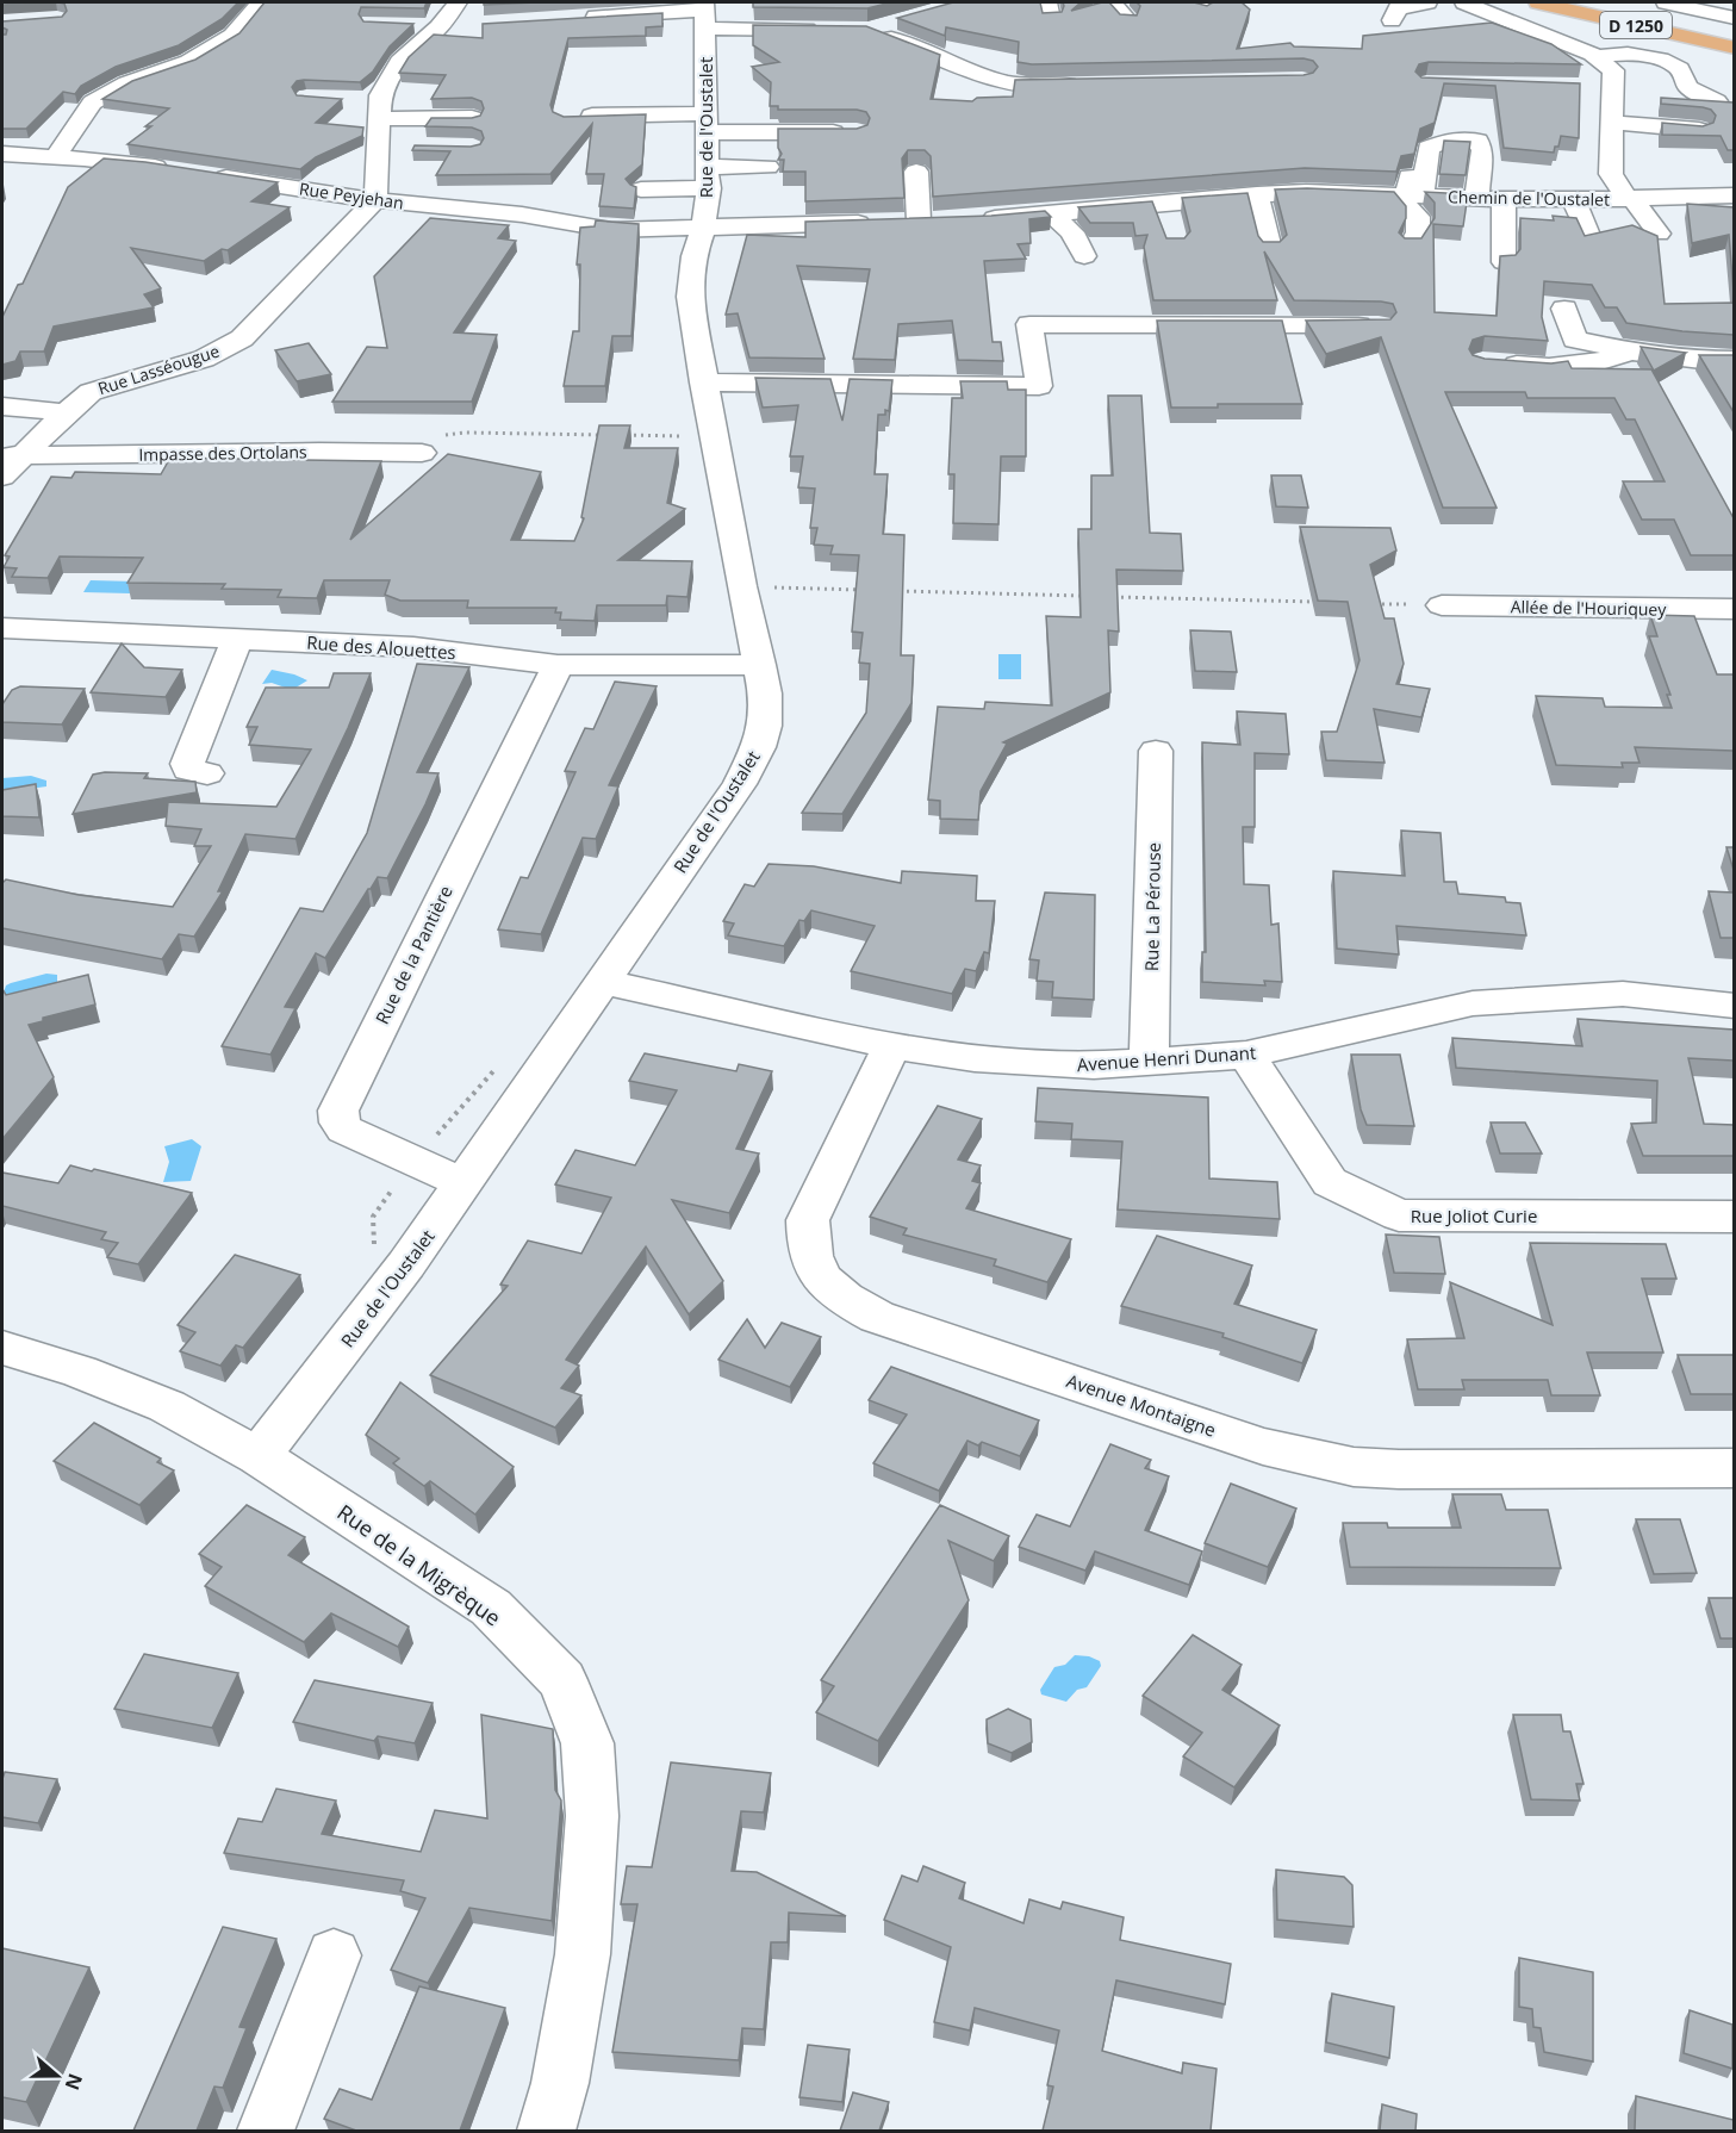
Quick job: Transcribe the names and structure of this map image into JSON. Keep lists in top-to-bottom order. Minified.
{"streets":{"main road":["D 1250"],"street":["Rue de l'Oustalet","Rue Peyjehan","Chemin de l'Oustalet","Rue Lasséougue","Impasse des Ortolans","Allée de l'Houriquey","Rue des Alouettes","Rue La Pérouse","Rue de la Pantière","Avenue Henri Dunant","Rue Joliot Curie","Avenue Montaigne","Rue de la Migrèque"]},"crossings":[["Rue de l'Oustalet","Rue Peyjehan"],["Rue de l'Oustalet","Rue des Alouettes"],["Rue de l'Oustalet","Rue de la Pantière"],["Rue de l'Oustalet","Avenue Henri Dunant"],["Rue de l'Oustalet","Rue de la Migrèque"],["Rue Peyjehan","Rue Lasséougue"],["Rue Lasséougue","Impasse des Ortolans"],["Rue des Alouettes","Rue de la Pantière"],["Rue La Pérouse","Avenue Henri Dunant"],["Avenue Henri Dunant","Rue Joliot Curie"],["Avenue Henri Dunant","Avenue Montaigne"]],"north":"right"}
